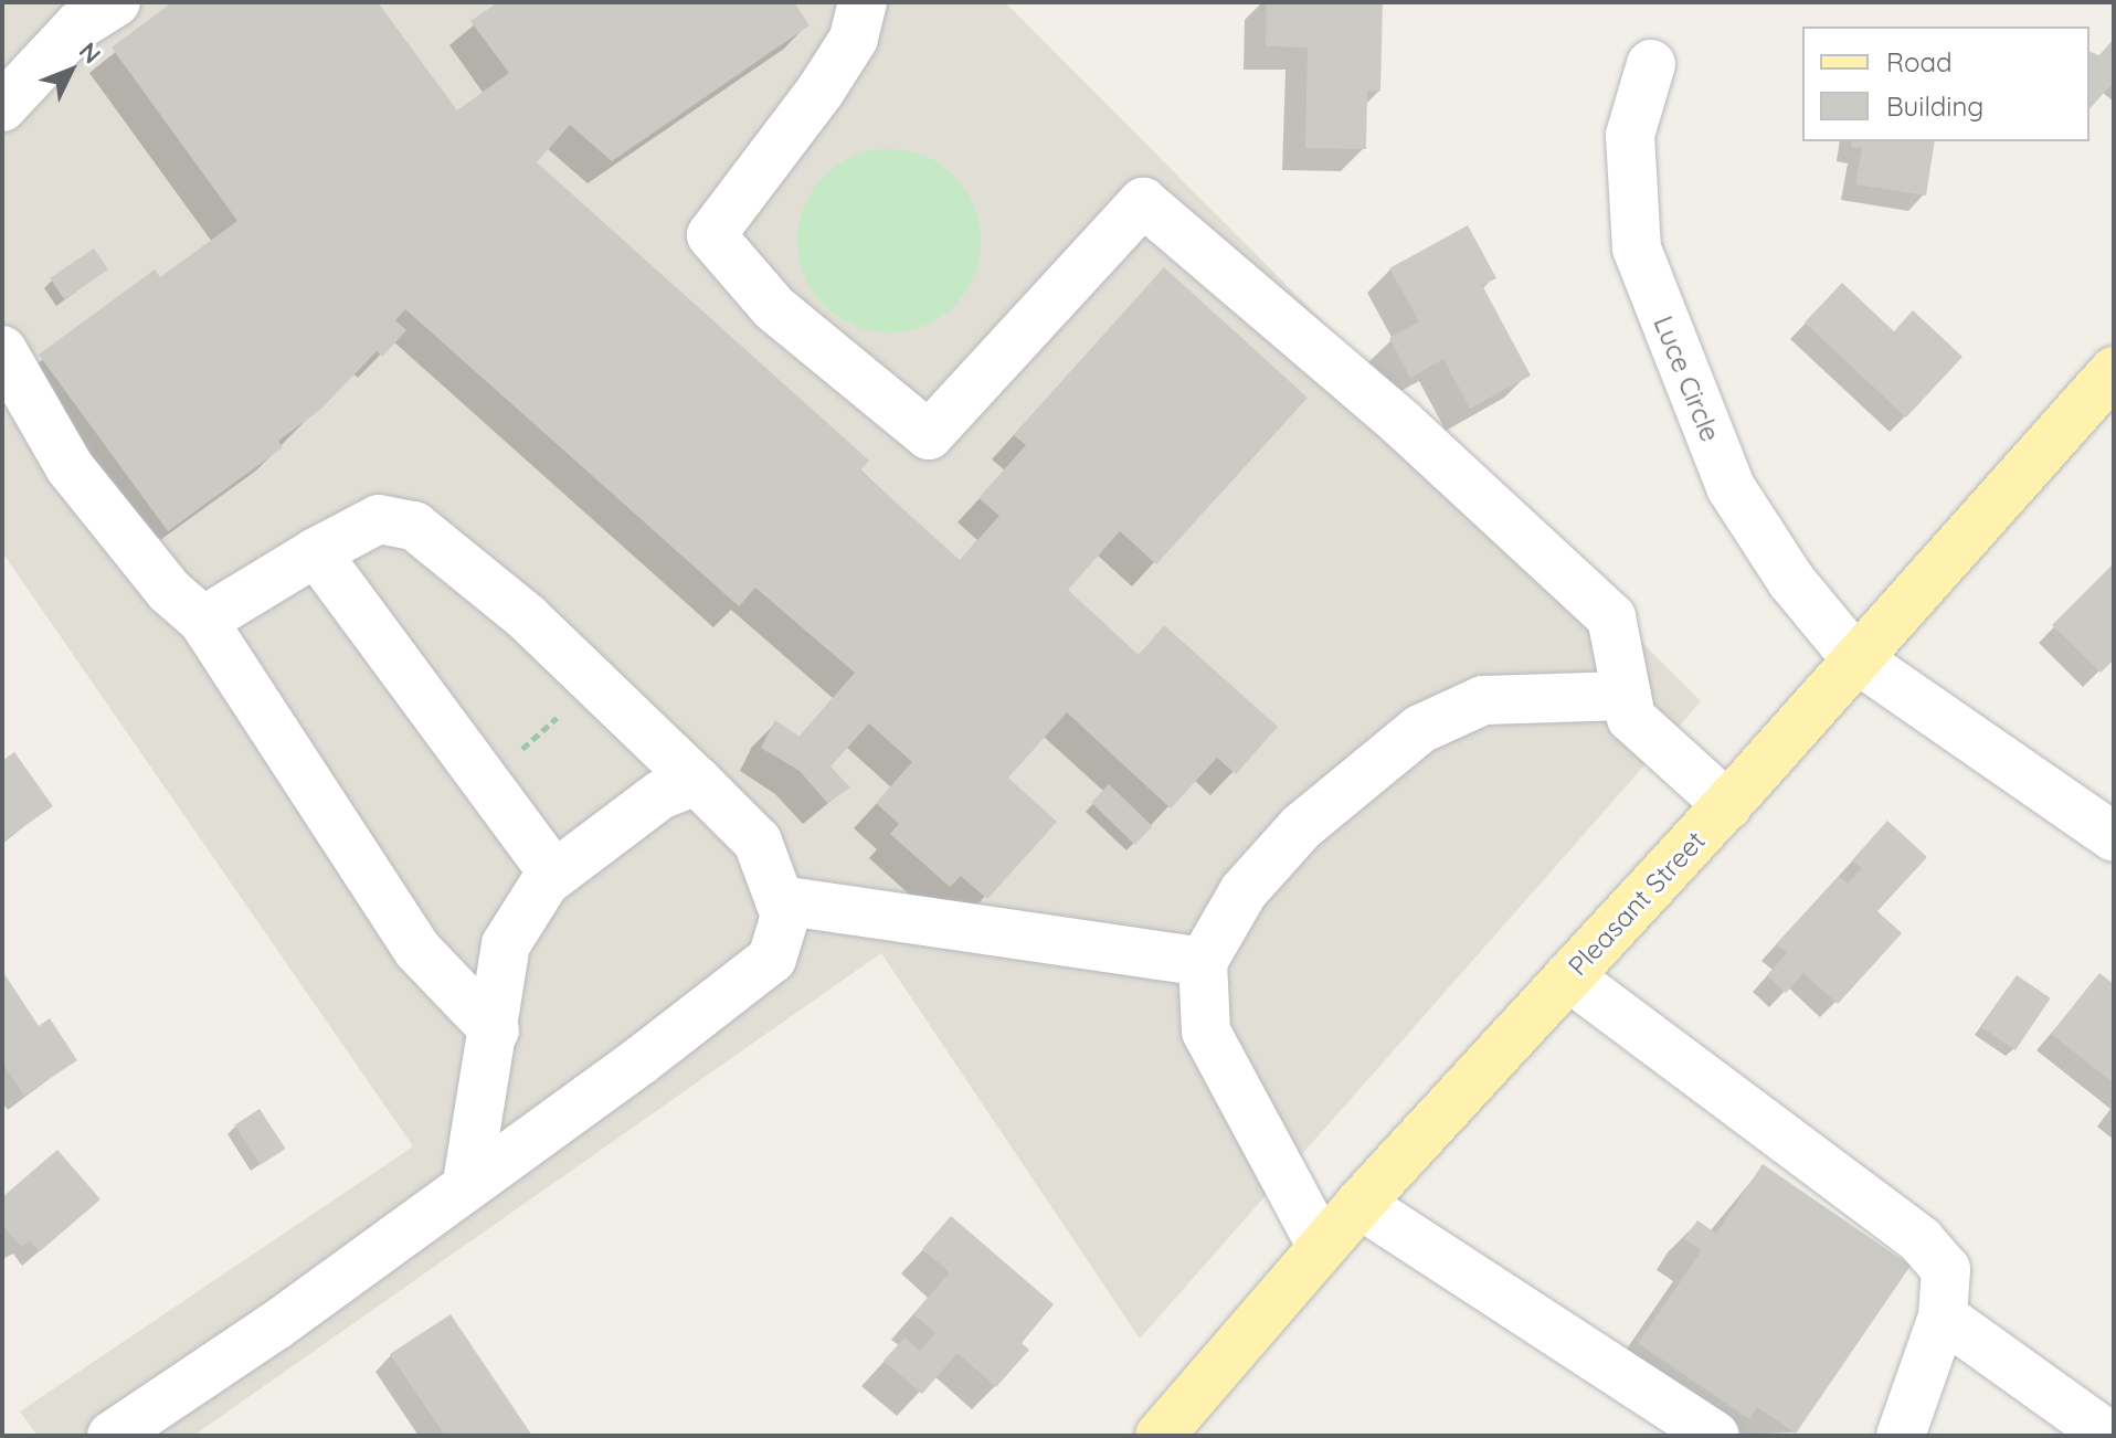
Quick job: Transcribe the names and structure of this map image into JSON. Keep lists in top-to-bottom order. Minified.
{"streets":{"main road":["Pleasant Street"],"street":["Luce Circle"]},"crossings":[["Luce Circle","Pleasant Street"]],"legend":["Road","Building"],"north":"top right"}
